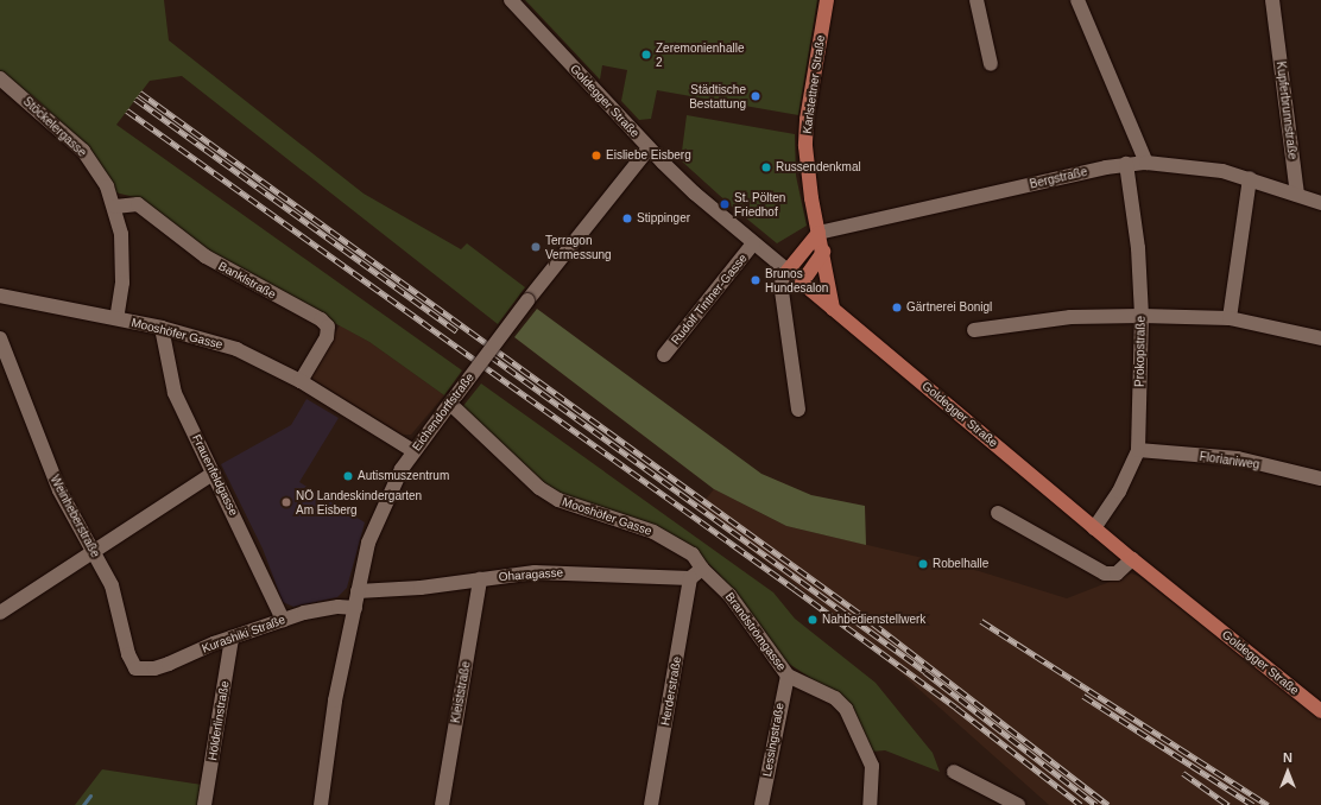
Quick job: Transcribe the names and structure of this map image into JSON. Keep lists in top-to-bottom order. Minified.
{"streets":{"main road":["Karlstettner Straße","Goldegger Straße"],"street":["Kupferbrunnstraße","Stöckelergasse","Bergstraße","Banklstraße","Rudolf Tintner-Gasse","Mooshöfer Gasse","Prokopstraße","Eichendorffstraße","Florianiweg","Frauenfeldgasse","Weinheberstraße","Oharagasse","Brandströmgasse","Kurashiki Straße","Herderstraße","Kleiststraße","Hölderlinstraße","Lessingstraße"]},"crossings":[["Karlstettner Straße","Goldegger Straße"],["Karlstettner Straße","Bergstraße"],["Goldegger Straße","Rudolf Tintner-Gasse"],["Goldegger Straße","Prokopstraße"],["Goldegger Straße","Eichendorffstraße"],["Kupferbrunnstraße","Bergstraße"],["Stöckelergasse","Banklstraße"],["Stöckelergasse","Mooshöfer Gasse"],["Bergstraße","Prokopstraße"],["Banklstraße","Mooshöfer Gasse"],["Mooshöfer Gasse","Eichendorffstraße"],["Mooshöfer Gasse","Frauenfeldgasse"],["Mooshöfer Gasse","Brandströmgasse"],["Prokopstraße","Florianiweg"],["Eichendorffstraße","Oharagasse"],["Eichendorffstraße","Kurashiki Straße"],["Frauenfeldgasse","Kurashiki Straße"],["Weinheberstraße","Kurashiki Straße"],["Oharagasse","Herderstraße"],["Oharagasse","Kleiststraße"],["Brandströmgasse","Lessingstraße"],["Kurashiki Straße","Hölderlinstraße"]],"places":["Zeremonienhalle 2","Städtische Bestattung","Eisliebe Eisberg","Russendenkmal","St. Pölten Friedhof","Stippinger","Terragon Vermessung","Brunos Hundesalon","Gärtnerei Bonigl","Autismuszentrum","NÖ Landeskindergarten Am Eisberg","Robelhalle","Nahbedienstellwerk"],"north":"top"}
